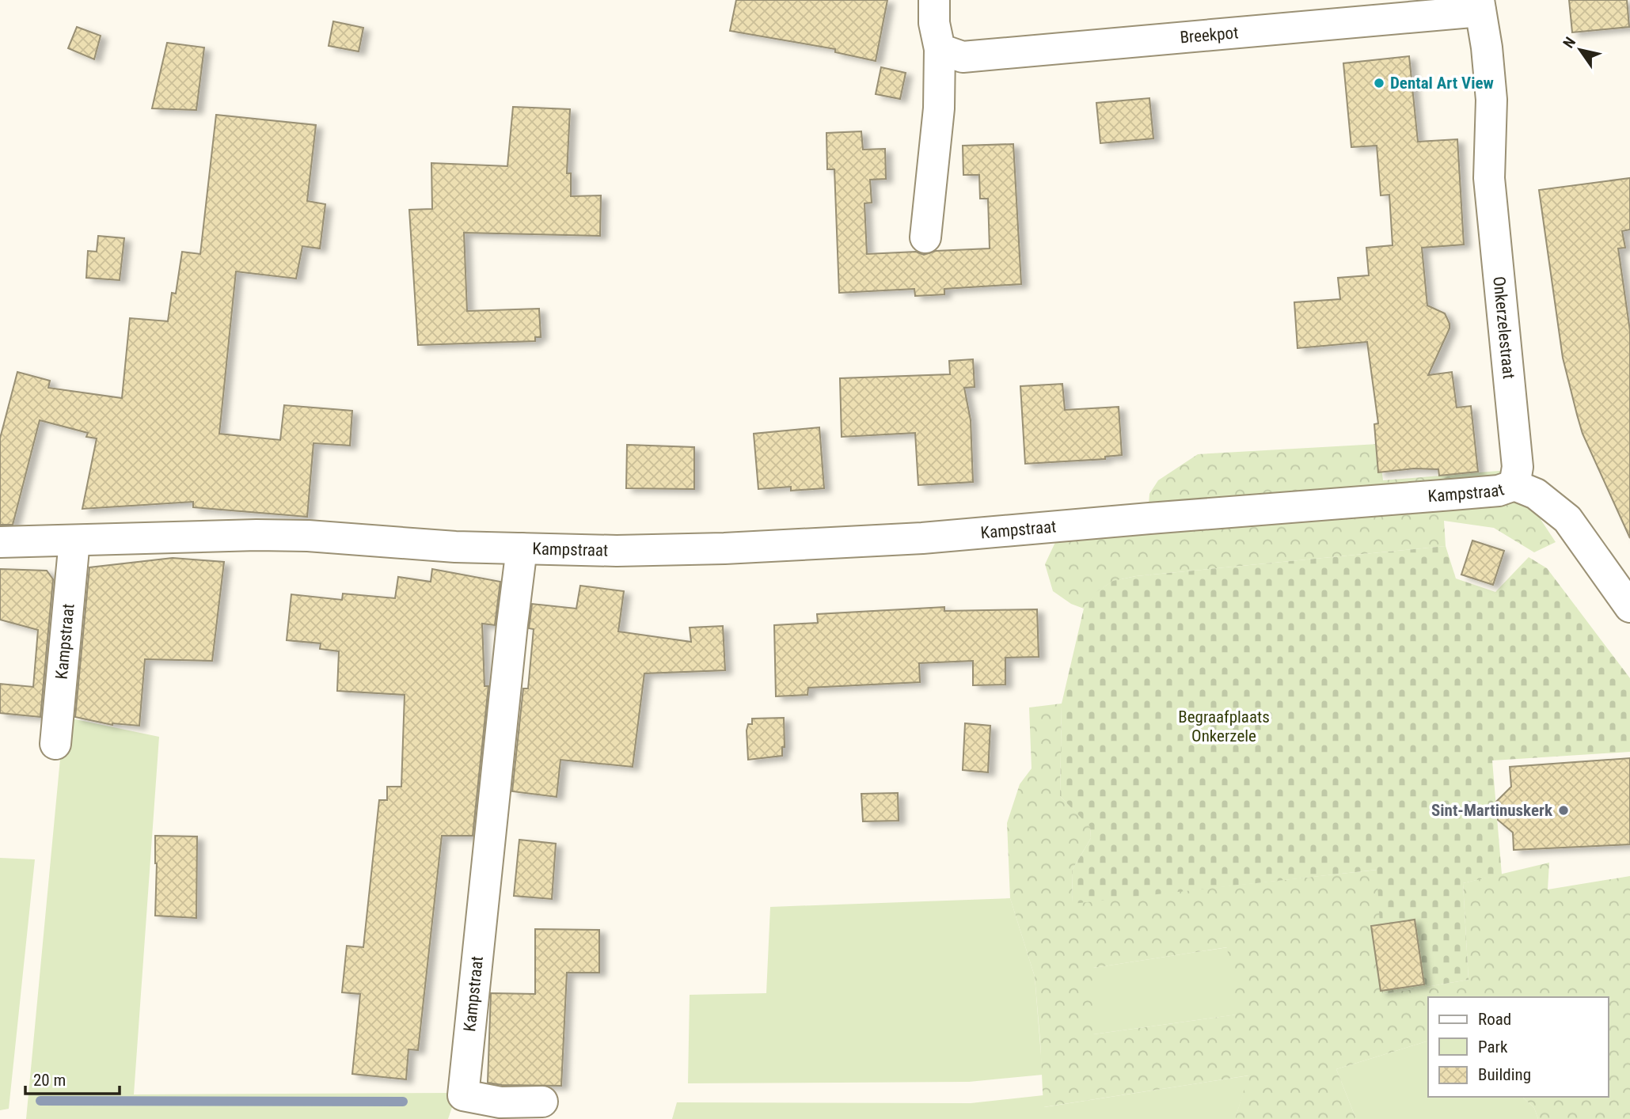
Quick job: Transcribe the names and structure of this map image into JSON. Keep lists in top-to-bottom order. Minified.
{"streets":{"street":["Breekpot","Onkerzelestraat","Kampstraat"]},"crossings":[["Breekpot","Onkerzelestraat"],["Onkerzelestraat","Kampstraat"]],"parks":["Begraafplaats Onkerzele"],"places":["Dental Art View","Sint-Martinuskerk"],"legend":["Road","Park","Building"],"scale_bar":"20 m","north":"top left"}
